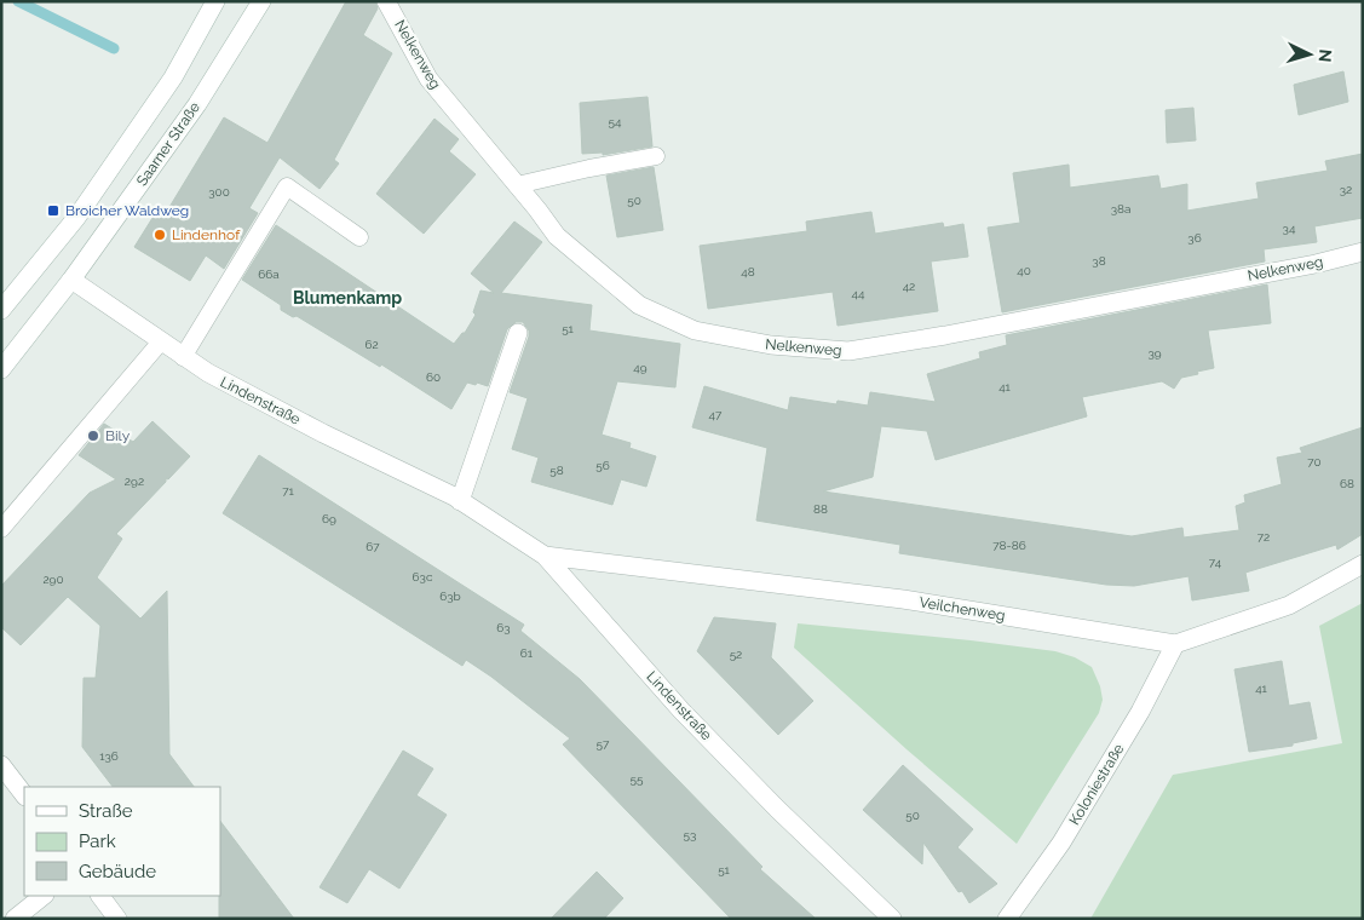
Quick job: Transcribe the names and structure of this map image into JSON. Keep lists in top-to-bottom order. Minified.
{"streets":{"street":["Nelkenweg","Saarner Straße","Lindenstraße","Veilchenweg","Koloniestraße"]},"crossings":[["Saarner Straße","Lindenstraße"],["Lindenstraße","Veilchenweg"],["Veilchenweg","Koloniestraße"]],"districts":["Blumenkamp"],"places":{"transit":["Broicher Waldweg"],"other":["Lindenhof","Bily"]},"house_numbers":["54","32","300","50","38a","34","36","38","40","48","66a","42","44","51","62","39","49","60","41","47","70","56","58","292","68","71","88","69","72","78-86","67","74","63c","290","63b","63","61","52","41","57","136","55","50","53","51"],"legend":["Straße","Park","Gebäude"],"north":"right"}
